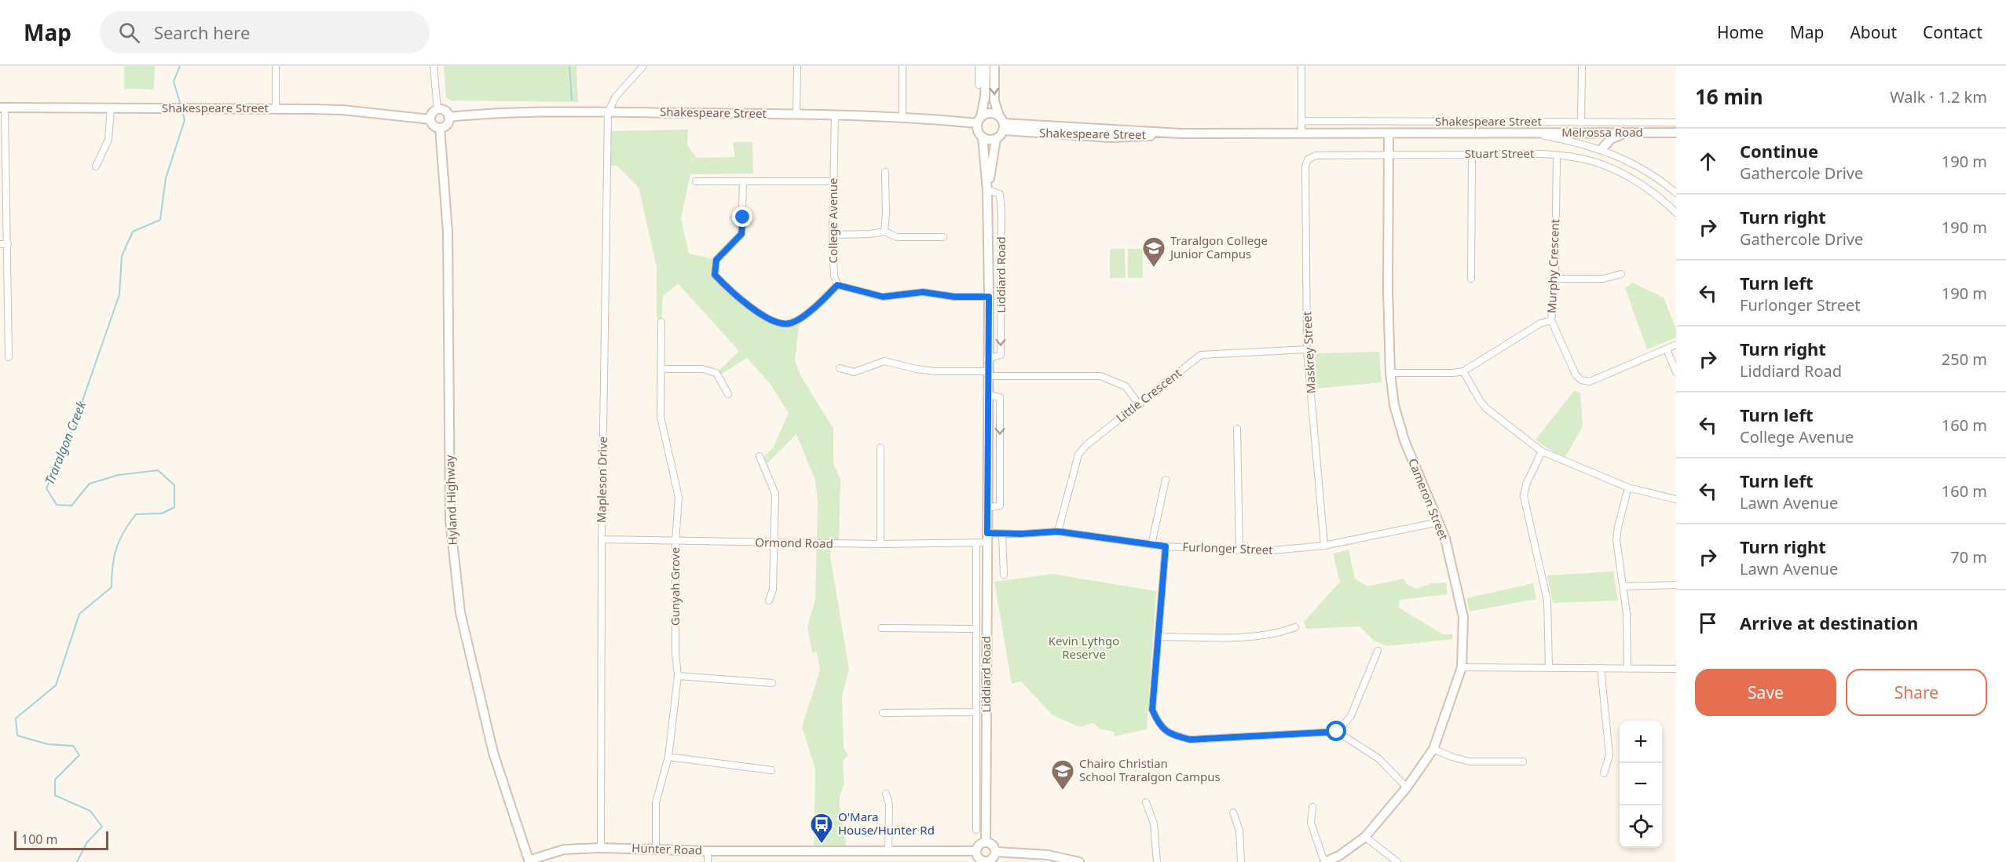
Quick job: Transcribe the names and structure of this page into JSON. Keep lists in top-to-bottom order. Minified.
{"streets":{"street":["Shakespeare Street","Melrossa Road","Stuart Street","College Avenue","Murphy Crescent","Liddiard Road","Maskrey Street","Little Crescent","Mapleson Drive","Cameron Street","Hyland Highway","Ormond Road","Furlonger Street","Gunyah Grove","Hunter Road"]},"crossings":[["Shakespeare Street","Melrossa Road"],["Shakespeare Street","College Avenue"],["Shakespeare Street","Liddiard Road"],["Shakespeare Street","Mapleson Drive"],["Shakespeare Street","Cameron Street"],["Shakespeare Street","Hyland Highway"],["Stuart Street","Murphy Crescent"],["Stuart Street","Maskrey Street"],["Stuart Street","Cameron Street"],["Liddiard Road","Ormond Road"],["Liddiard Road","Furlonger Street"],["Liddiard Road","Hunter Road"],["Maskrey Street","Little Crescent"],["Maskrey Street","Furlonger Street"],["Little Crescent","Furlonger Street"],["Mapleson Drive","Ormond Road"],["Mapleson Drive","Hunter Road"],["Cameron Street","Furlonger Street"],["Hyland Highway","Hunter Road"],["Ormond Road","Furlonger Street"],["Ormond Road","Gunyah Grove"],["Gunyah Grove","Hunter Road"]],"water":["Traralgon Creek"],"parks":["Kevin Lythgo Reserve"],"places":{"school or university":["Traralgon College Junior Campus","Chairo Christian School Traralgon Campus"],"bus stop":["O'Mara House/Hunter Rd"]},"scale_bar":"100 m","page":{"header":"Map","search":"Search here","nav":["Home","Map","About","Contact"],"heading":["16 min","Walk · 1.2 km"],"list":[["Continue","Gathercole Drive","190 m"],["Turn right","Gathercole Drive","190 m"],["Turn left","Furlonger Street","190 m"],["Turn right","Liddiard Road","250 m"],["Turn left","College Avenue","160 m"],["Turn left","Lawn Avenue","160 m"],["Turn right","Lawn Avenue","70 m"],"Arrive at destination"],"buttons":["Save","Share"],"map_buttons":["+","−"],"scale":"100 m"}}
